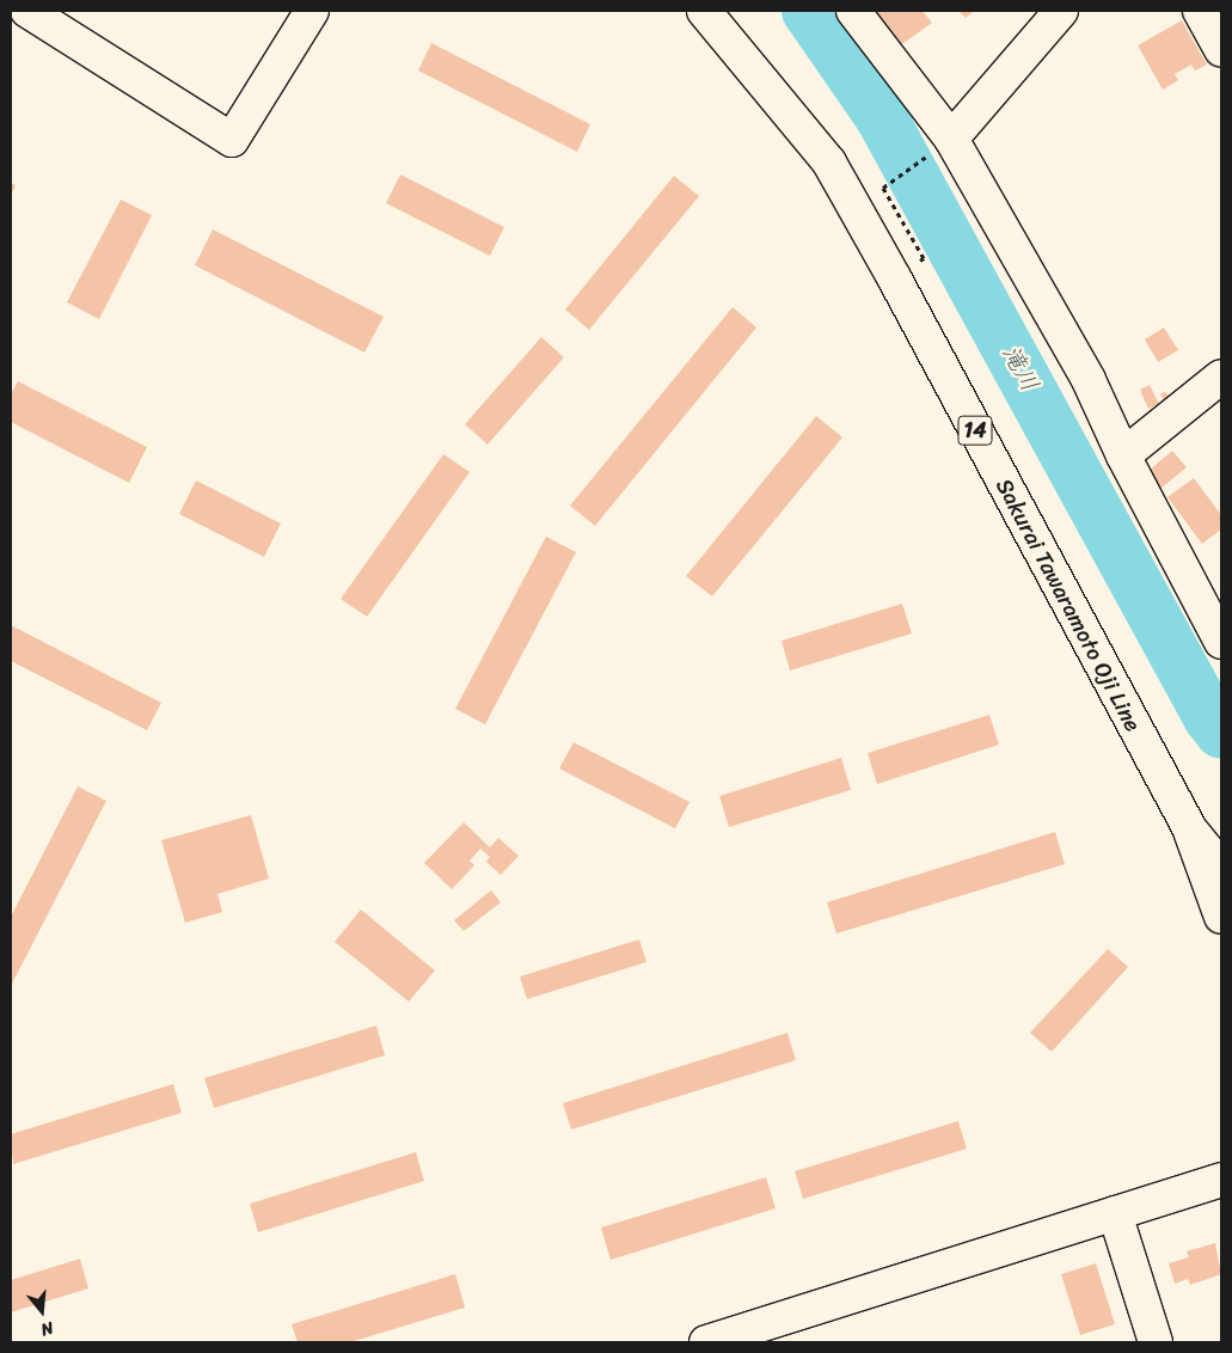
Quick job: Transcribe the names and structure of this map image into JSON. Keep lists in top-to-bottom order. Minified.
{"streets":{"street":["14","Sakurai Tawaramoto Oji Line"]},"water":["滝川"],"north":"bottom"}
